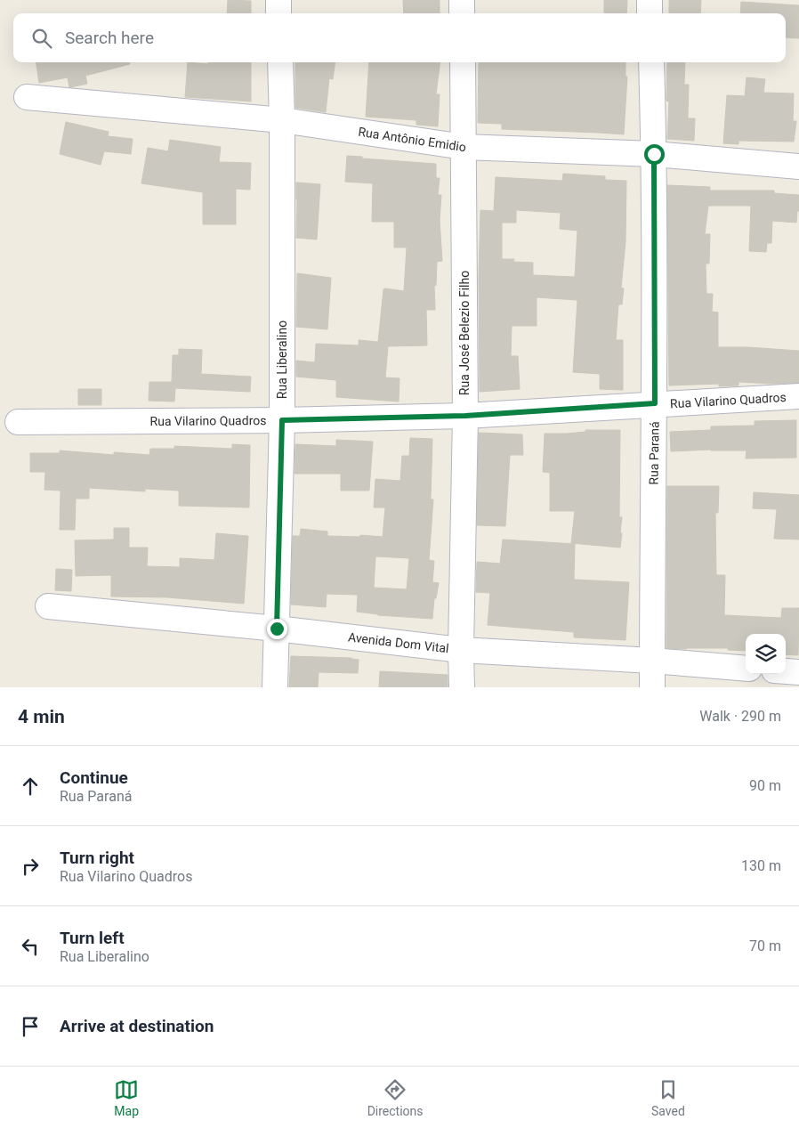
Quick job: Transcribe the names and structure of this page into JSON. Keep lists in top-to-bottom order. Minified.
{"streets":{"street":["Rua Antônio Emidio","Rua José Belezio Filho","Rua Liberalino","Rua Vilarino Quadros","Rua Paraná","Avenida Dom Vital"]},"crossings":[["Rua Antônio Emidio","Rua José Belezio Filho"],["Rua Antônio Emidio","Rua Liberalino"],["Rua Antônio Emidio","Rua Paraná"],["Rua José Belezio Filho","Rua Vilarino Quadros"],["Rua José Belezio Filho","Avenida Dom Vital"],["Rua Liberalino","Rua Vilarino Quadros"],["Rua Liberalino","Avenida Dom Vital"],["Rua Vilarino Quadros","Rua Paraná"],["Rua Paraná","Avenida Dom Vital"]],"page":{"search":"Search here","heading":["4 min","Walk · 290 m"],"list":[["Continue","Rua Paraná","90 m"],["Turn right","Rua Vilarino Quadros","130 m"],["Turn left","Rua Liberalino","70 m"],"Arrive at destination"],"nav":["Map","Directions","Saved"]}}
